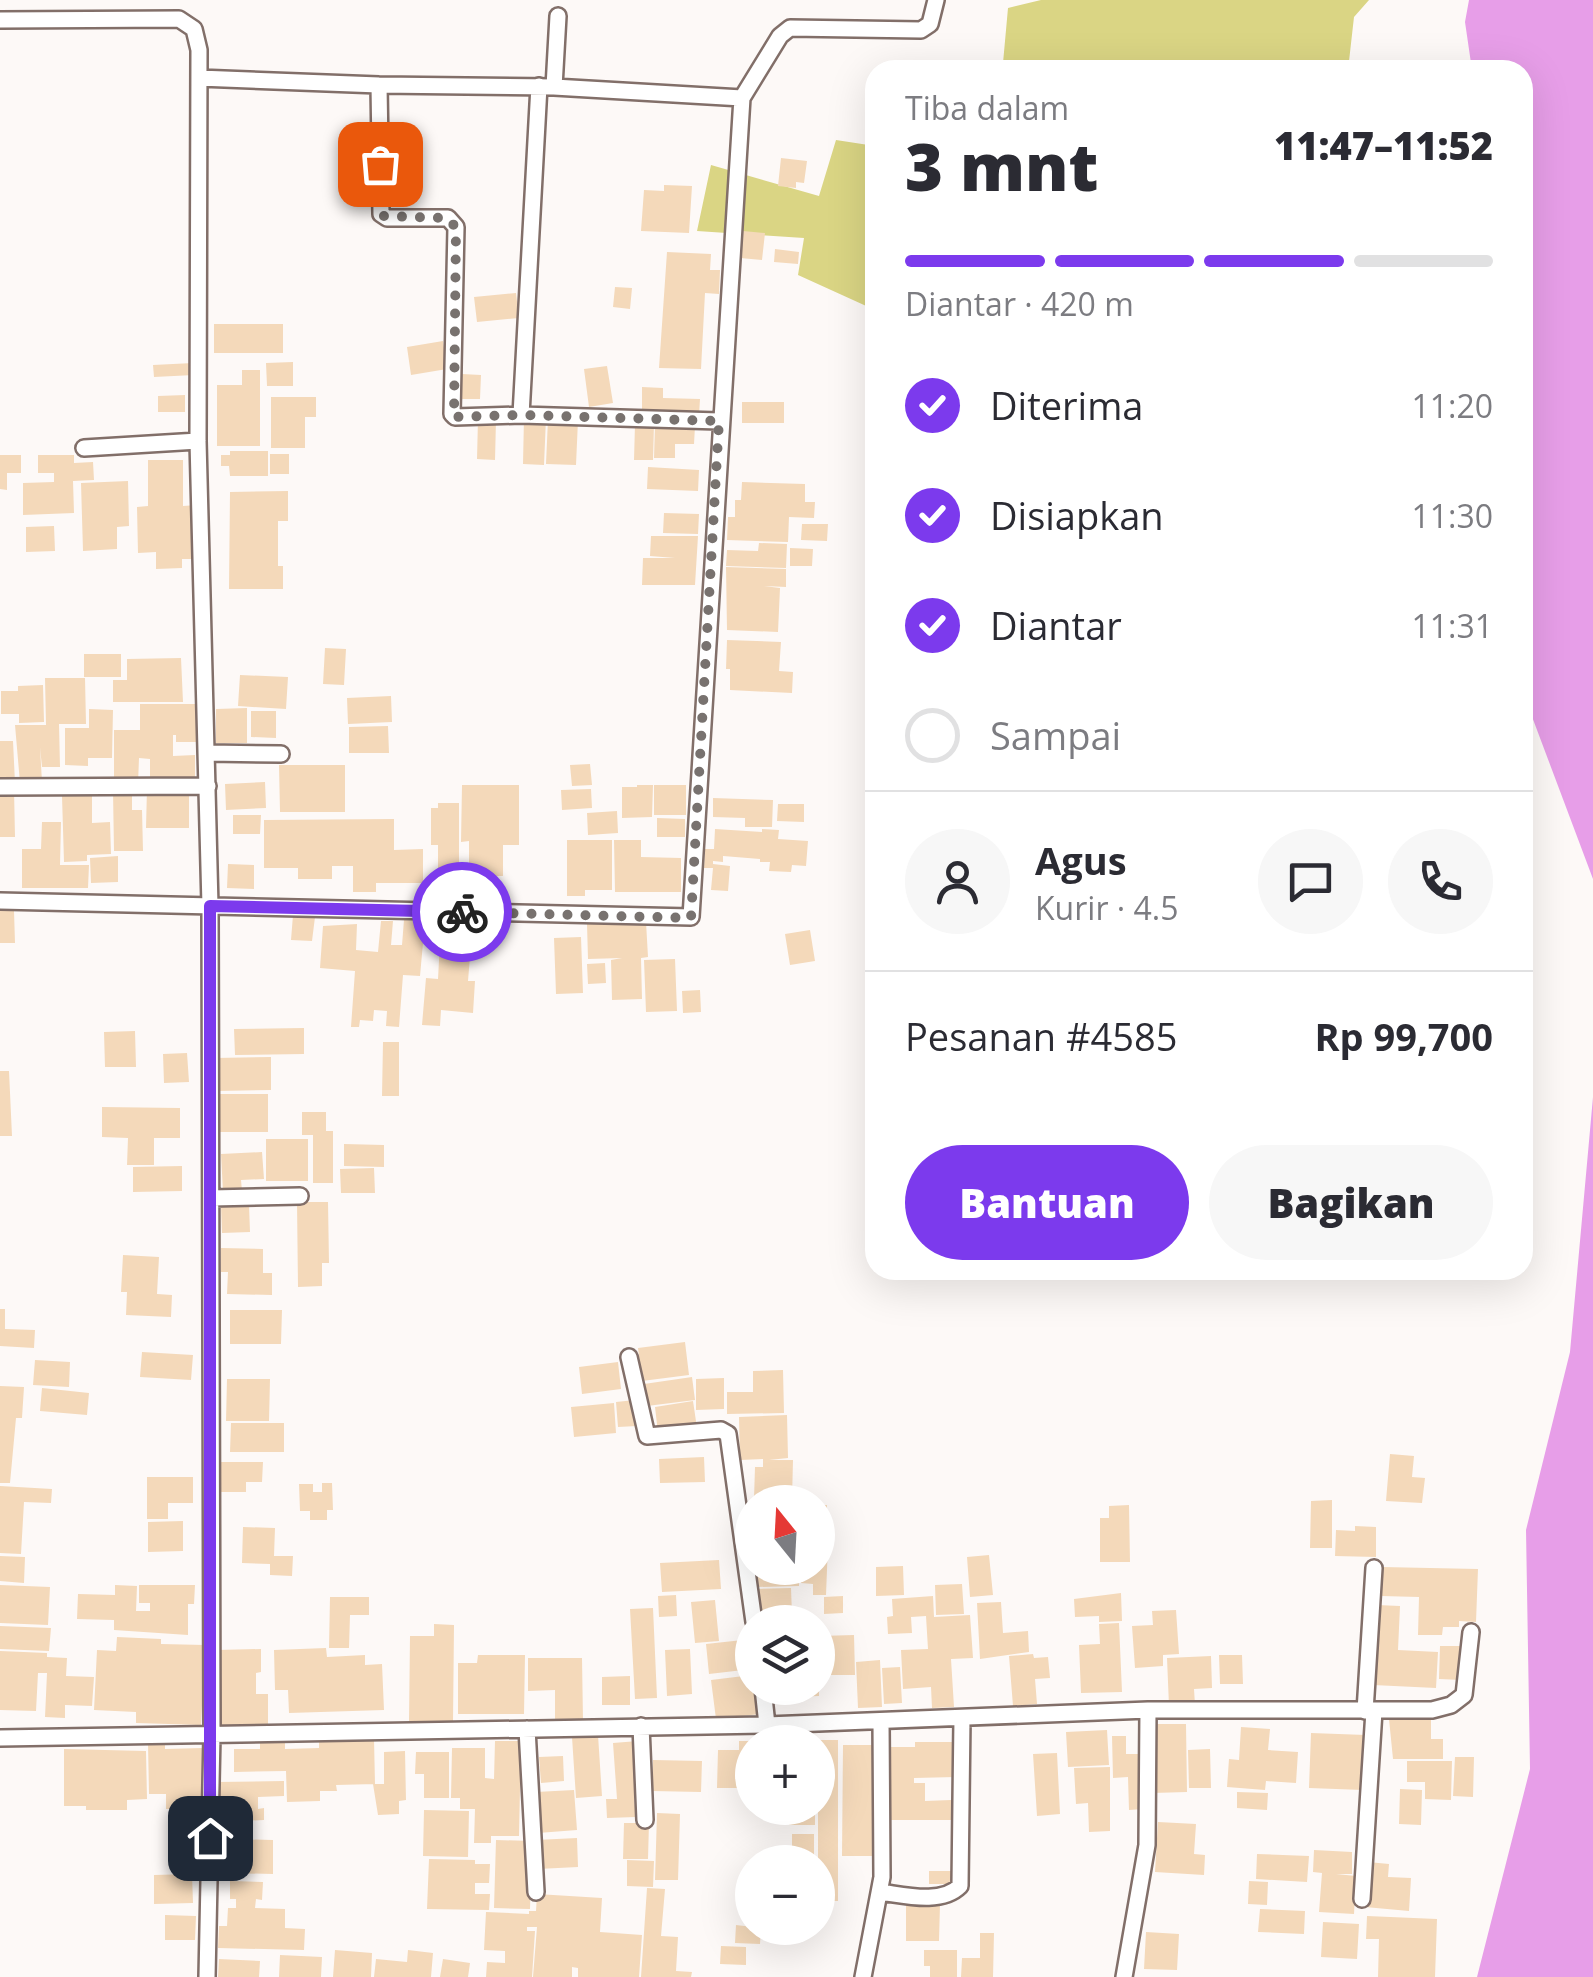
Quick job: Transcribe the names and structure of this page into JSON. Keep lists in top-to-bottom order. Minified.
{"north":"top","page":{"heading":["3 mnt","Tiba dalam","11:47–11:52"],"panel":["Agus","Kurir · 4.5","Pesanan #4585","Rp 99,700"],"bar":"Diantar · 420 m","list":[["Diterima","11:20"],["Disiapkan","11:30"],["Diantar","11:31"],"Sampai"],"buttons":["Bantuan","Bagikan"],"map_buttons":["+","−"]}}
